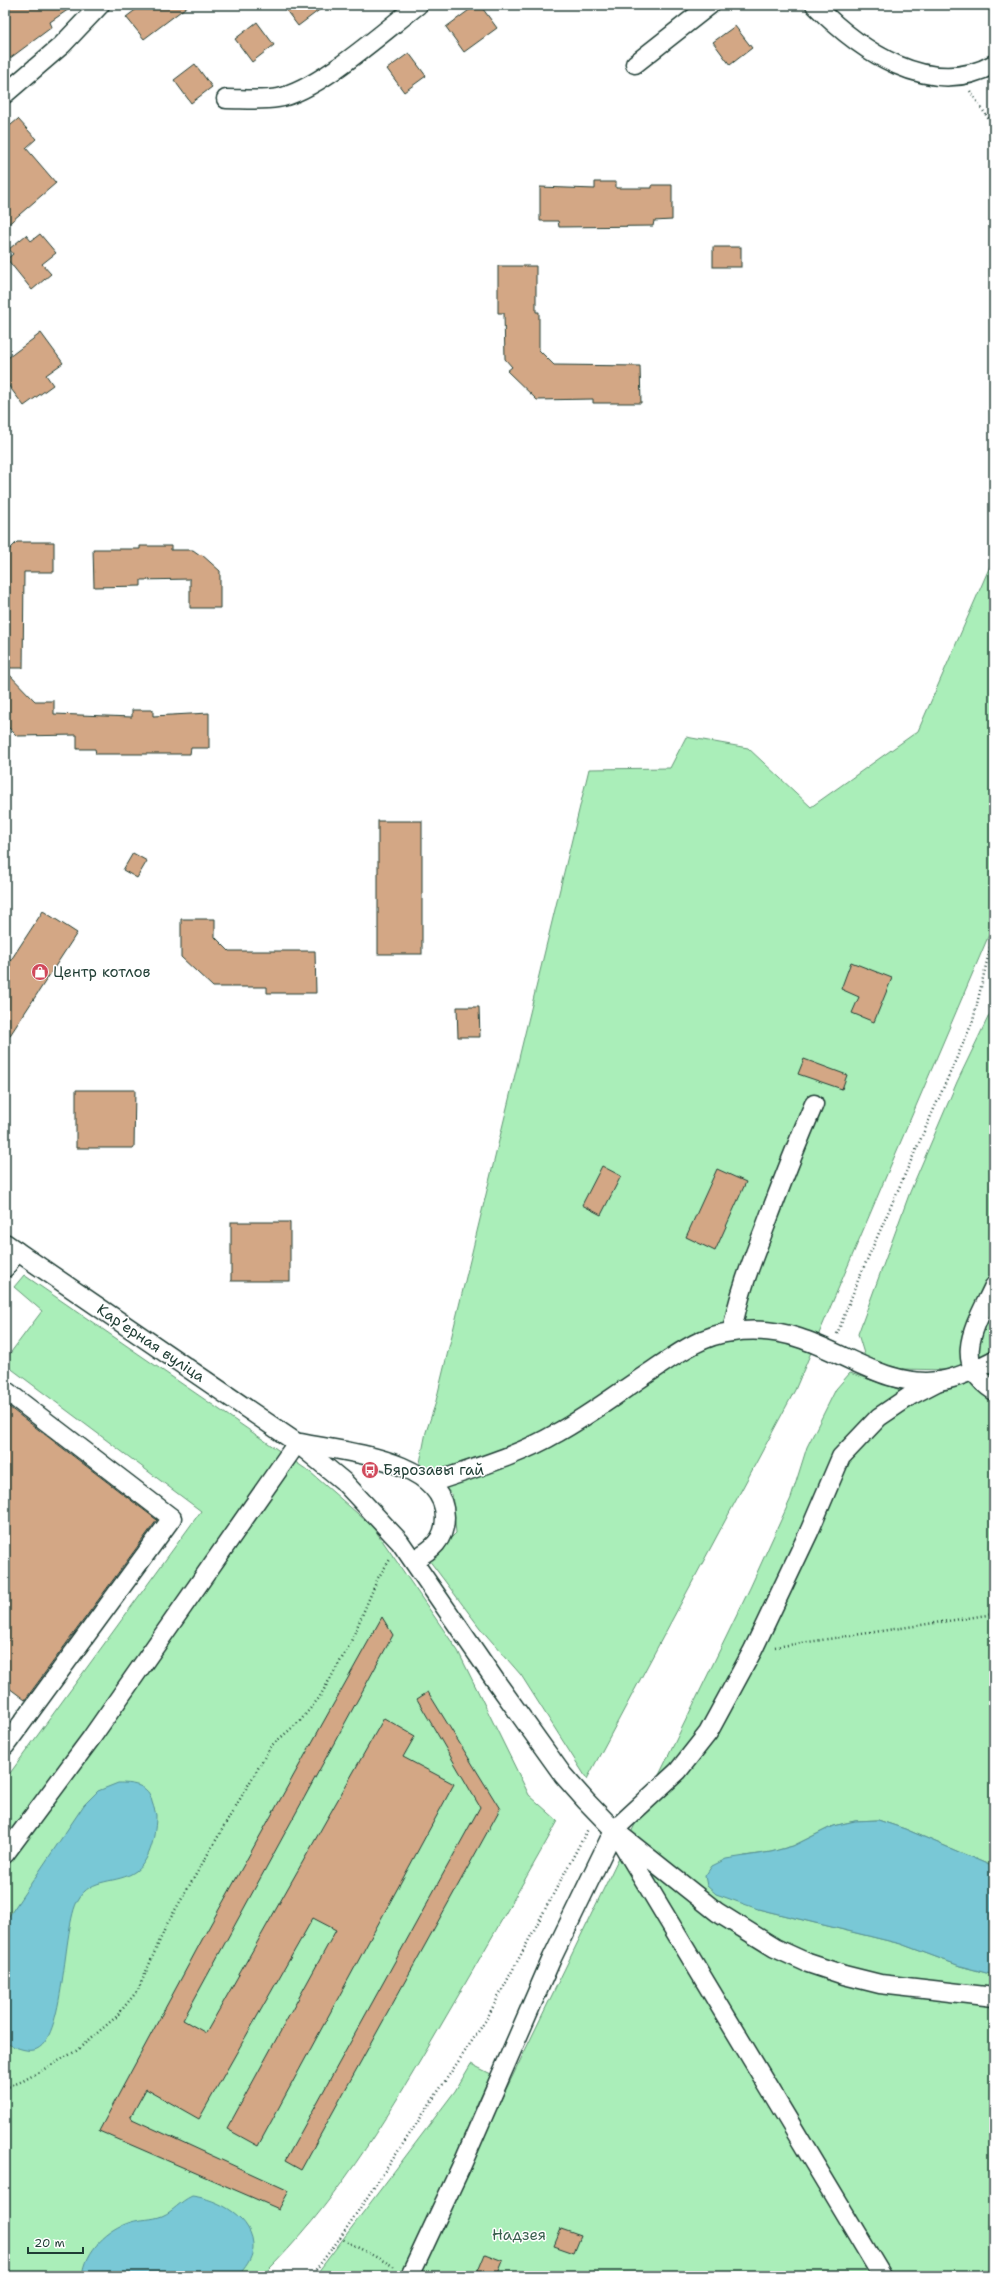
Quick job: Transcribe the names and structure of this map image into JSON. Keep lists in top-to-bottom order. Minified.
{"streets":{"street":["Карʼерная вуліца"]},"parks":["Надзея"],"places":{"shop":["Центр котлов"],"bus stop":["Бярозавы гай"]},"scale_bar":"20 m"}
